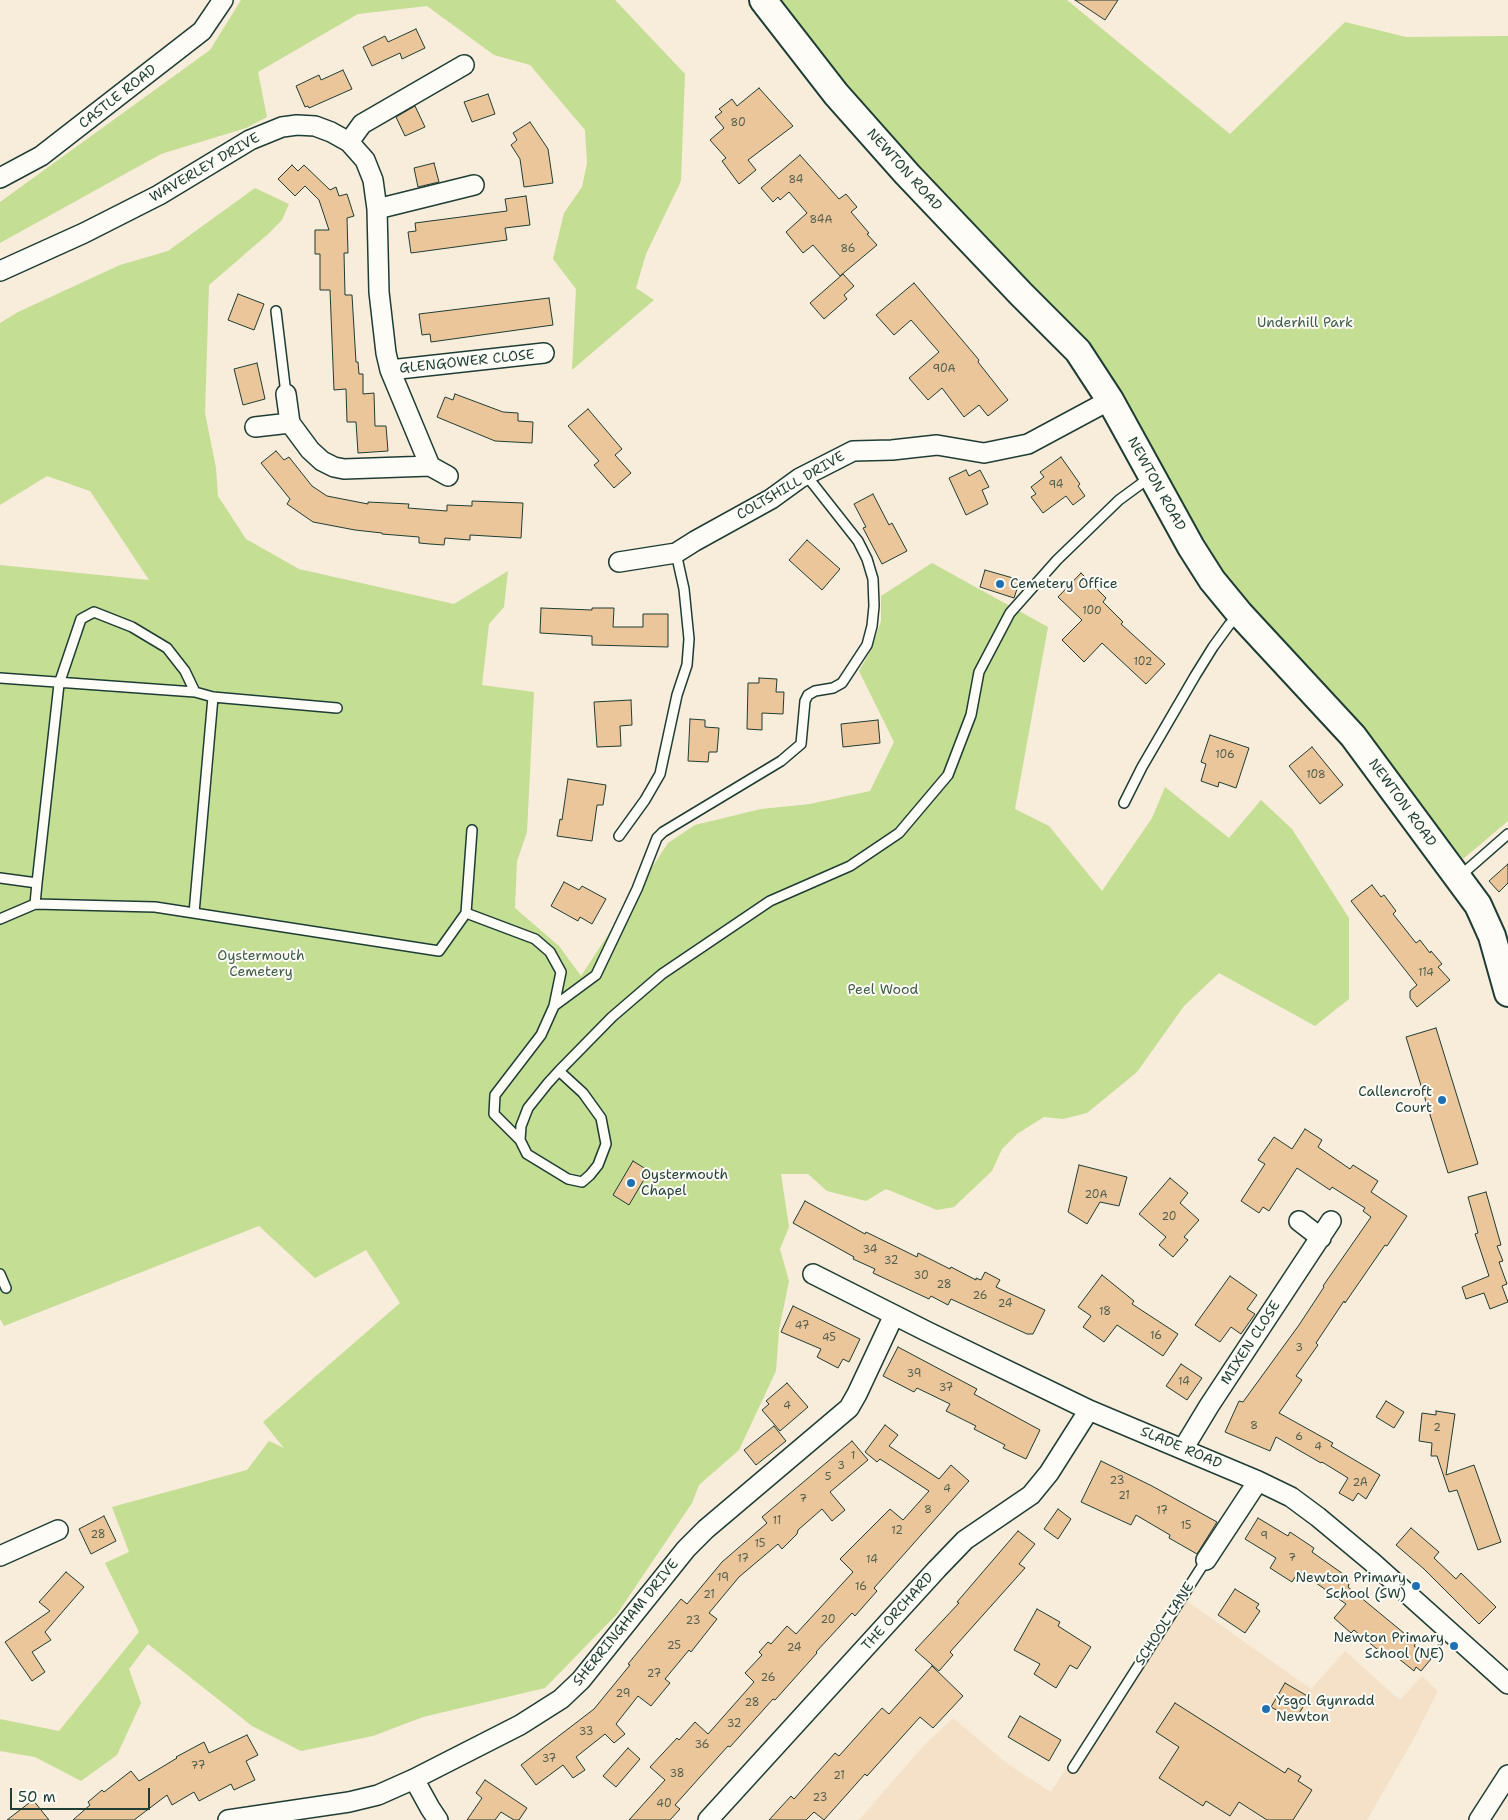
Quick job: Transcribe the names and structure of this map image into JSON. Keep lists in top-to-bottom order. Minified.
{"streets":{"street":["CASTLE ROAD","WAVERLEY DRIVE","NEWTON ROAD","GLENGOWER CLOSE","COLTSHILL DRIVE","MIXEN CLOSE","SLADE ROAD","THE ORCHARD","SHERRINGHAM DRIVE","SCHOOL LANE"]},"crossings":[["WAVERLEY DRIVE","GLENGOWER CLOSE"],["NEWTON ROAD","COLTSHILL DRIVE"],["MIXEN CLOSE","SLADE ROAD"],["SLADE ROAD","THE ORCHARD"],["SLADE ROAD","SHERRINGHAM DRIVE"],["SLADE ROAD","SCHOOL LANE"]],"parks":["Underhill Park","Oystermouth Cemetery","Peel Wood"],"places":["Cemetery Office","Callencroft Court","Oystermouth Chapel","Newton Primary School (SW)","Newton Primary School (NE)","Ysgol Gynradd Newton"],"house_numbers":["80","84","84A","86","90A","94","100","102","106","108","114","20A","20","34","32","30","28","26","24","18","47","16","45","3","39","14","37","4","8","2","6","4","1","3","5","23","2A","4","21","7","8","17","11","15","12","28","9","15","7","17","14","19","16","21","20","23","25","24","27","26","29","28","32","33","36","37","77","38","21","23","40"],"scale_bar":"50 m"}
